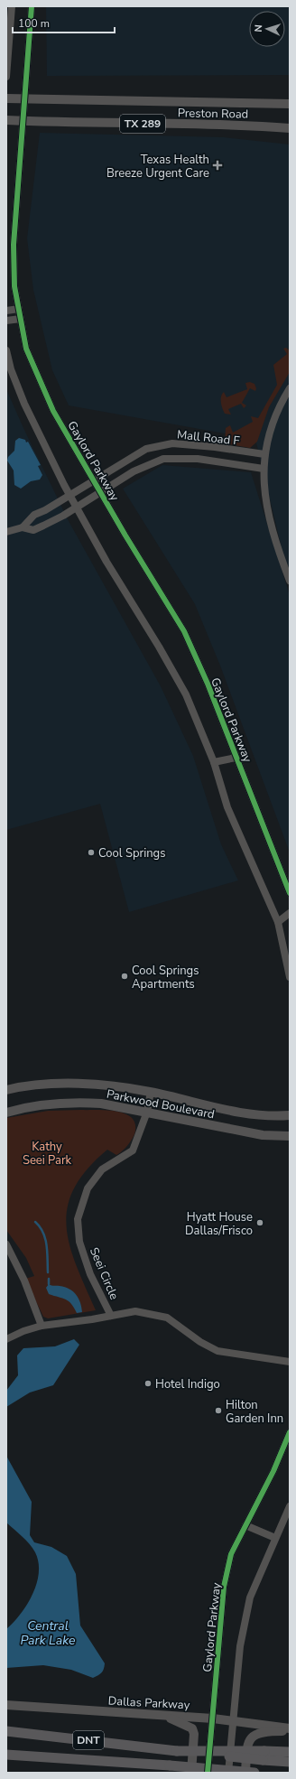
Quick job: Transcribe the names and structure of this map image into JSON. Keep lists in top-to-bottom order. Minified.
{"streets":{"highway":["DNT"],"main road":["Preston Road","TX 289","Parkwood Boulevard","Dallas Parkway"],"street":["Mall Road F","Gaylord Parkway","Seei Circle"]},"crossings":[["Preston Road","Gaylord Parkway"],["Mall Road F","Gaylord Parkway"],["Gaylord Parkway","Dallas Parkway"],["Parkwood Boulevard","Seei Circle"]],"water":["Central Park Lake"],"parks":["Kathy Seei Park"],"places":{"health":["Texas Health Breeze Urgent Care"],"other":["Cool Springs","Cool Springs Apartments","Hyatt House Dallas/Frisco","Hotel Indigo","Hilton Garden Inn"]},"scale_bar":"100 m","north":"left"}
